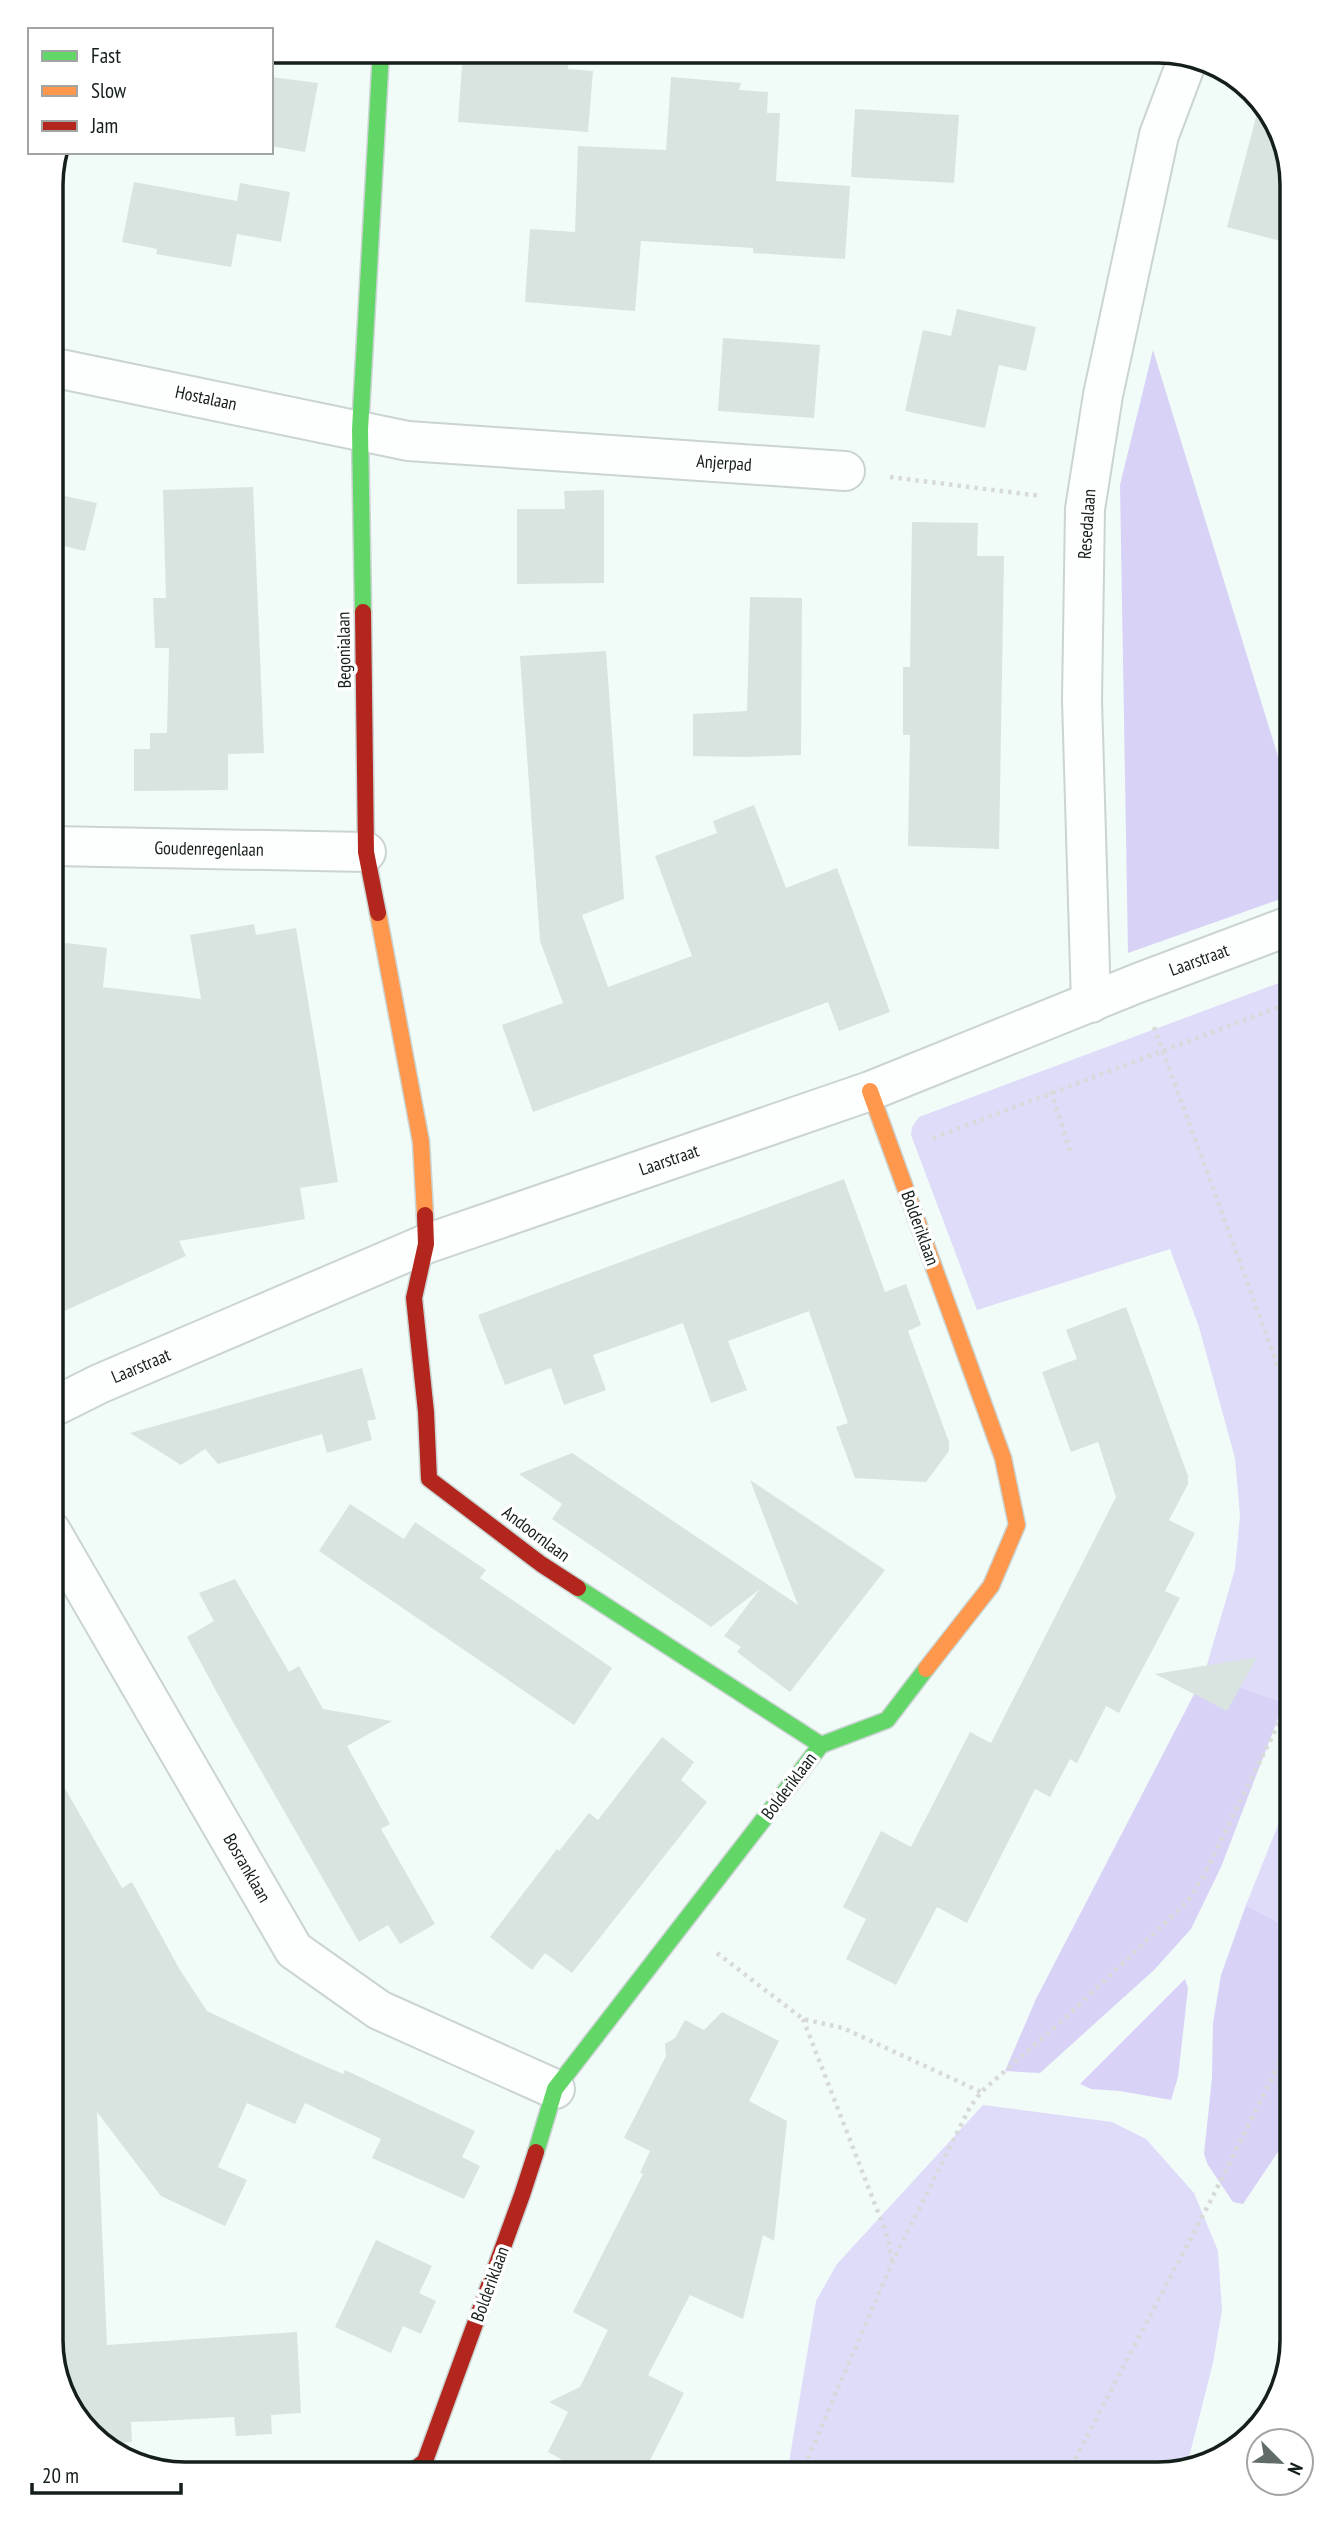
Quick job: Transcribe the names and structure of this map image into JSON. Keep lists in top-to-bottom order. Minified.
{"streets":{"street":["Hostalaan","Anjerpad","Resedalaan","Begonialaan","Goudenregenlaan","Laarstraat","Bolderiklaan","Andoornlaan","Bosranklaan"]},"crossings":[["Hostalaan","Anjerpad"],["Hostalaan","Begonialaan"],["Anjerpad","Begonialaan"],["Resedalaan","Laarstraat"],["Begonialaan","Goudenregenlaan"],["Begonialaan","Laarstraat"],["Begonialaan","Andoornlaan"],["Laarstraat","Bolderiklaan"],["Laarstraat","Andoornlaan"],["Bolderiklaan","Andoornlaan"],["Bolderiklaan","Bosranklaan"]],"legend":["Fast","Slow","Jam"],"scale_bar":"20 m","north":"bottom right"}
